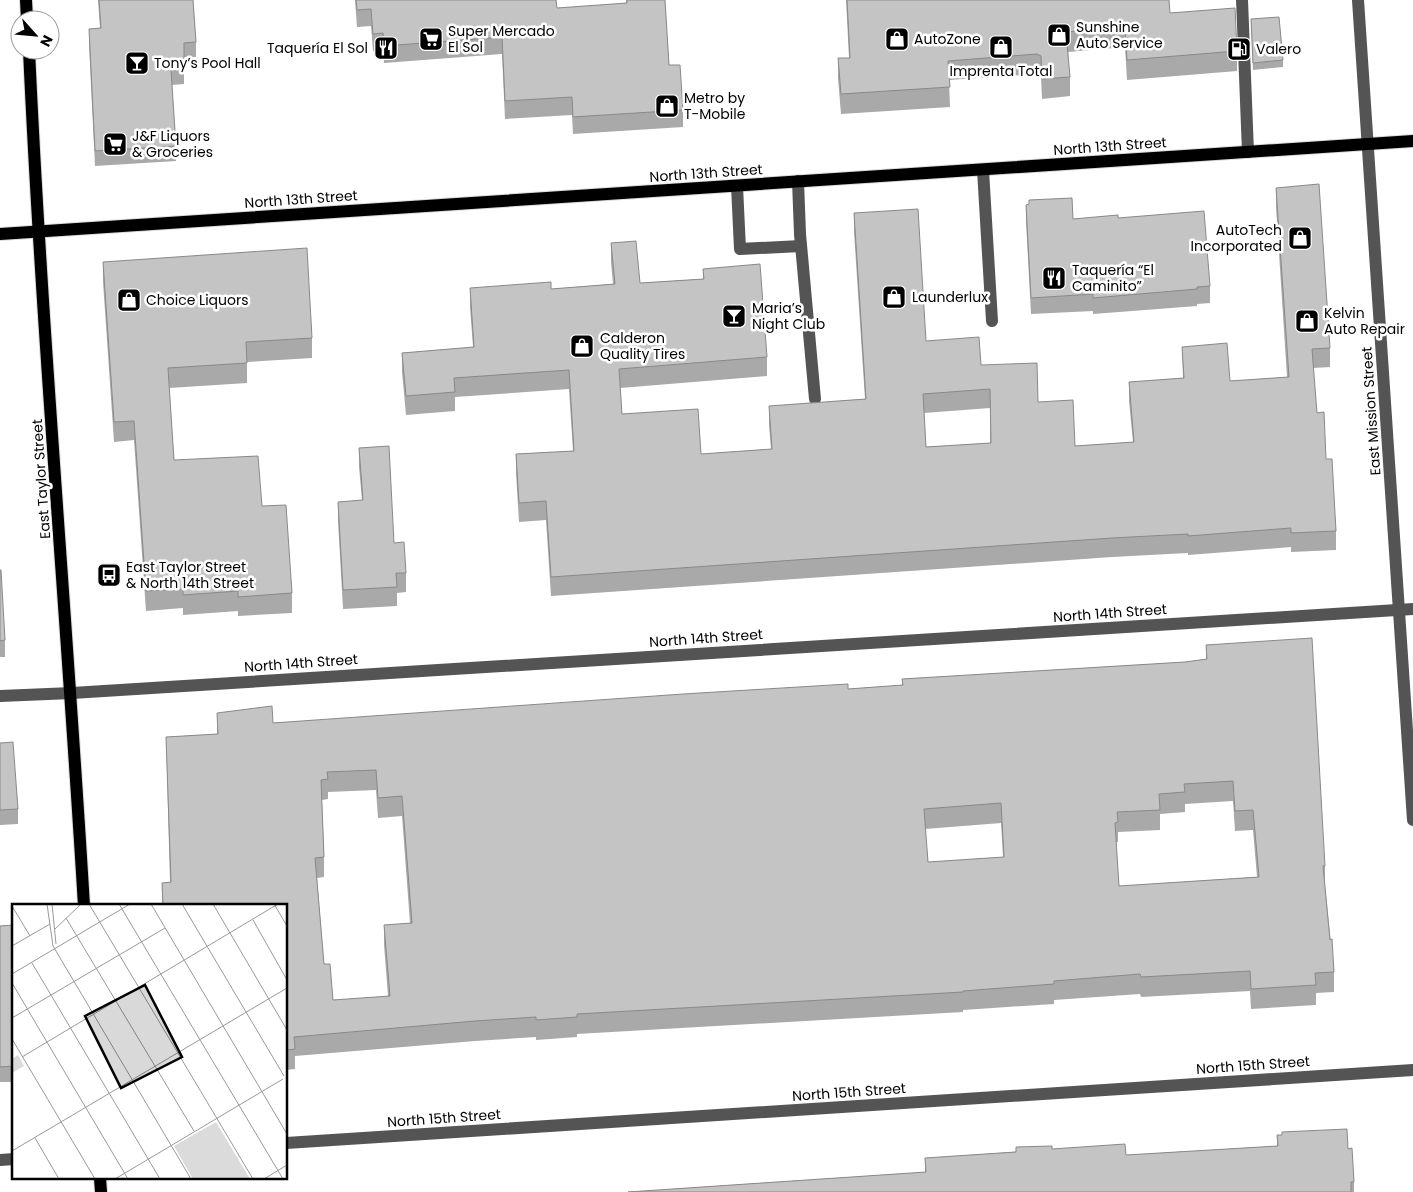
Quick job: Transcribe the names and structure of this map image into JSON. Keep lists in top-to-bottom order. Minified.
{"streets":{"main road":["North 13th Street","East Taylor Street"],"street":["East Mission Street","North 14th Street","North 15th Street"]},"crossings":[["North 13th Street","East Mission Street"],["North 13th Street","East Taylor Street"],["East Mission Street","North 14th Street"],["East Taylor Street","North 14th Street"]],"places":{"shop":["Sunshine Auto Service","AutoZone","Imprenta Total","Metro by T-Mobile","AutoTech Incorporated","Launderlux","Choice Liquors","Kelvin Auto Repair","Calderon Quality Tires"],"supermarket":["Super Mercado El Sol","J&F Liquors & Groceries"],"restaurant":["Taquería El Sol","Taquería “El Caminito”"],"fuel station":["Valero"],"bar":["Tony’s Pool Hall","Maria’s Night Club"],"bus stop":["East Taylor Street & North 14th Street"]},"north":"bottom right"}
